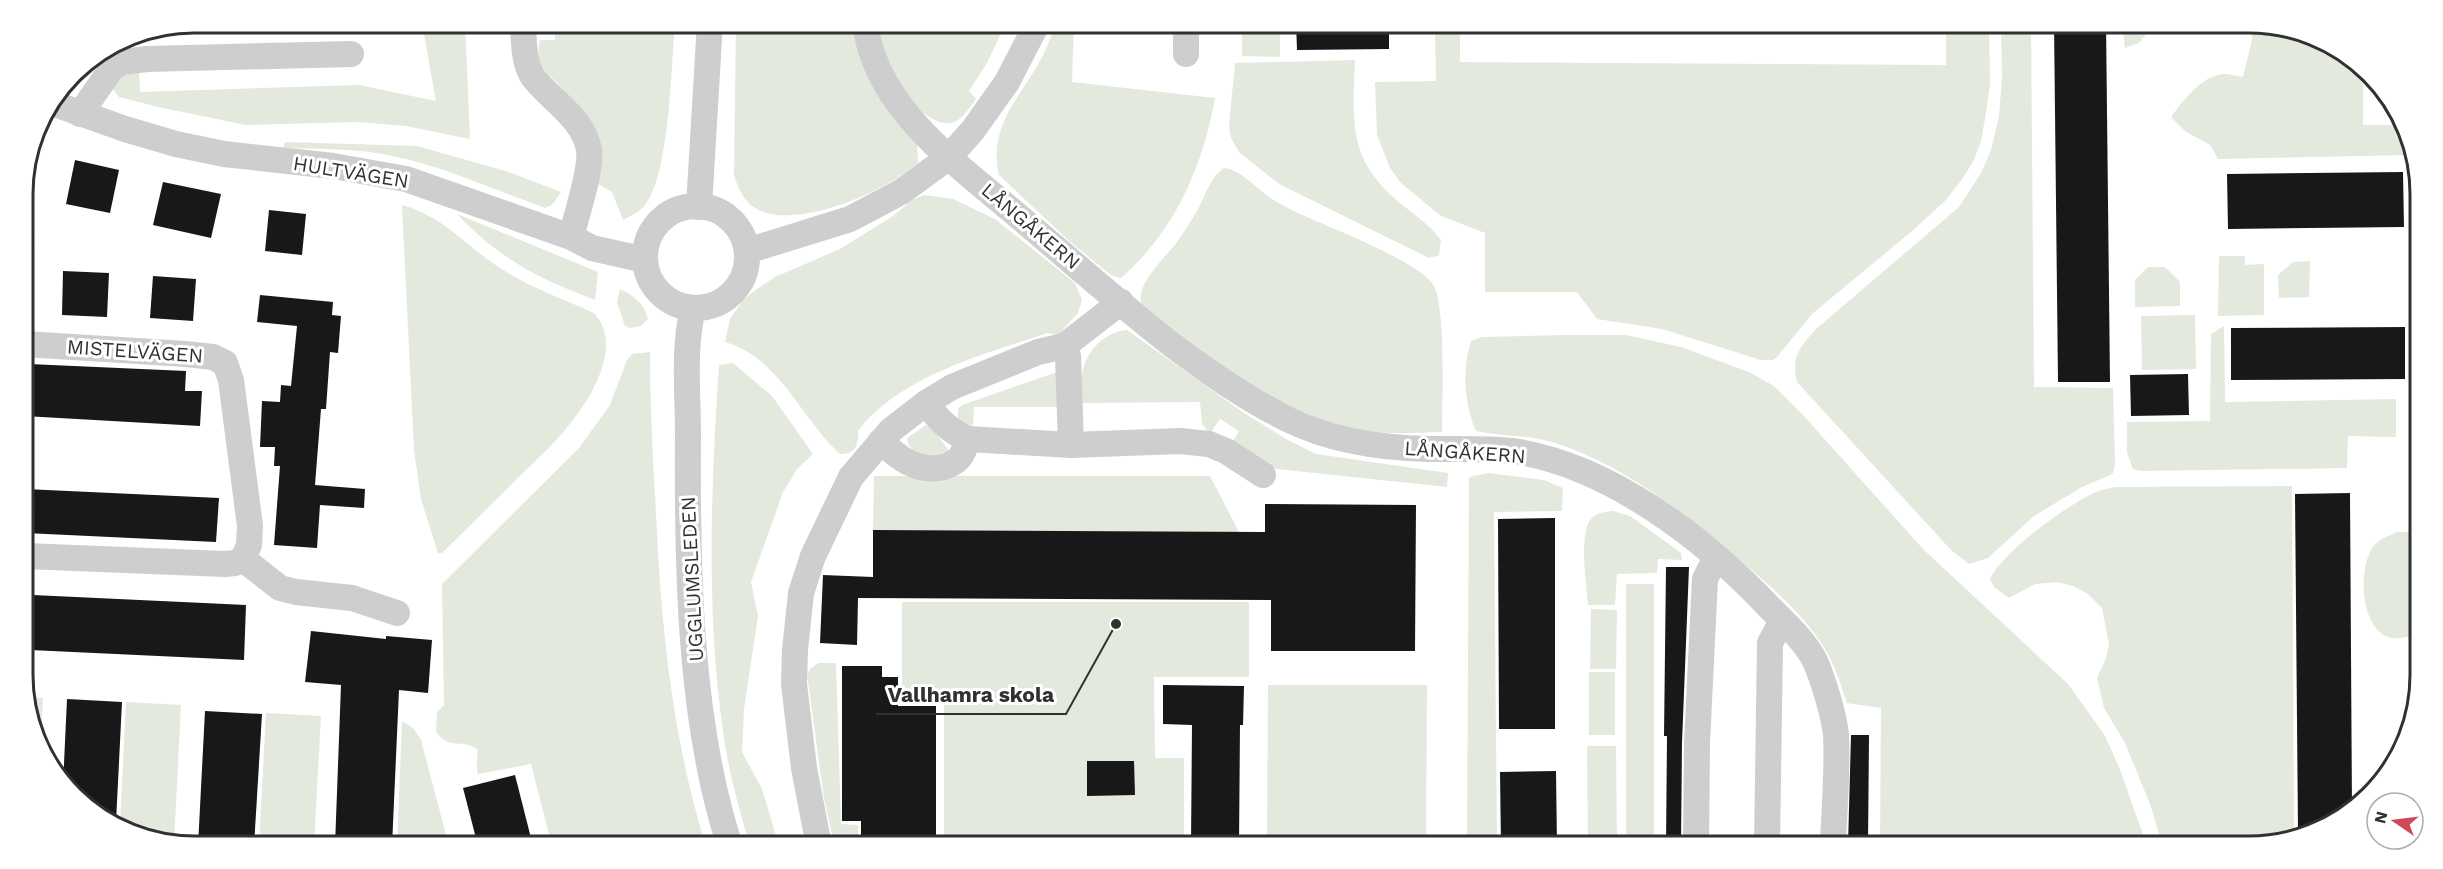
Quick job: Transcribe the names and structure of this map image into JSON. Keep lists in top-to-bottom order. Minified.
{"streets":{"street":["HULTVÄGEN","LÅNGÅKERN","MISTELVÄGEN","UGGLUMSLEDEN"]},"crossings":[["HULTVÄGEN","UGGLUMSLEDEN"]],"places":["Vallhamra skola"],"north":"left"}
